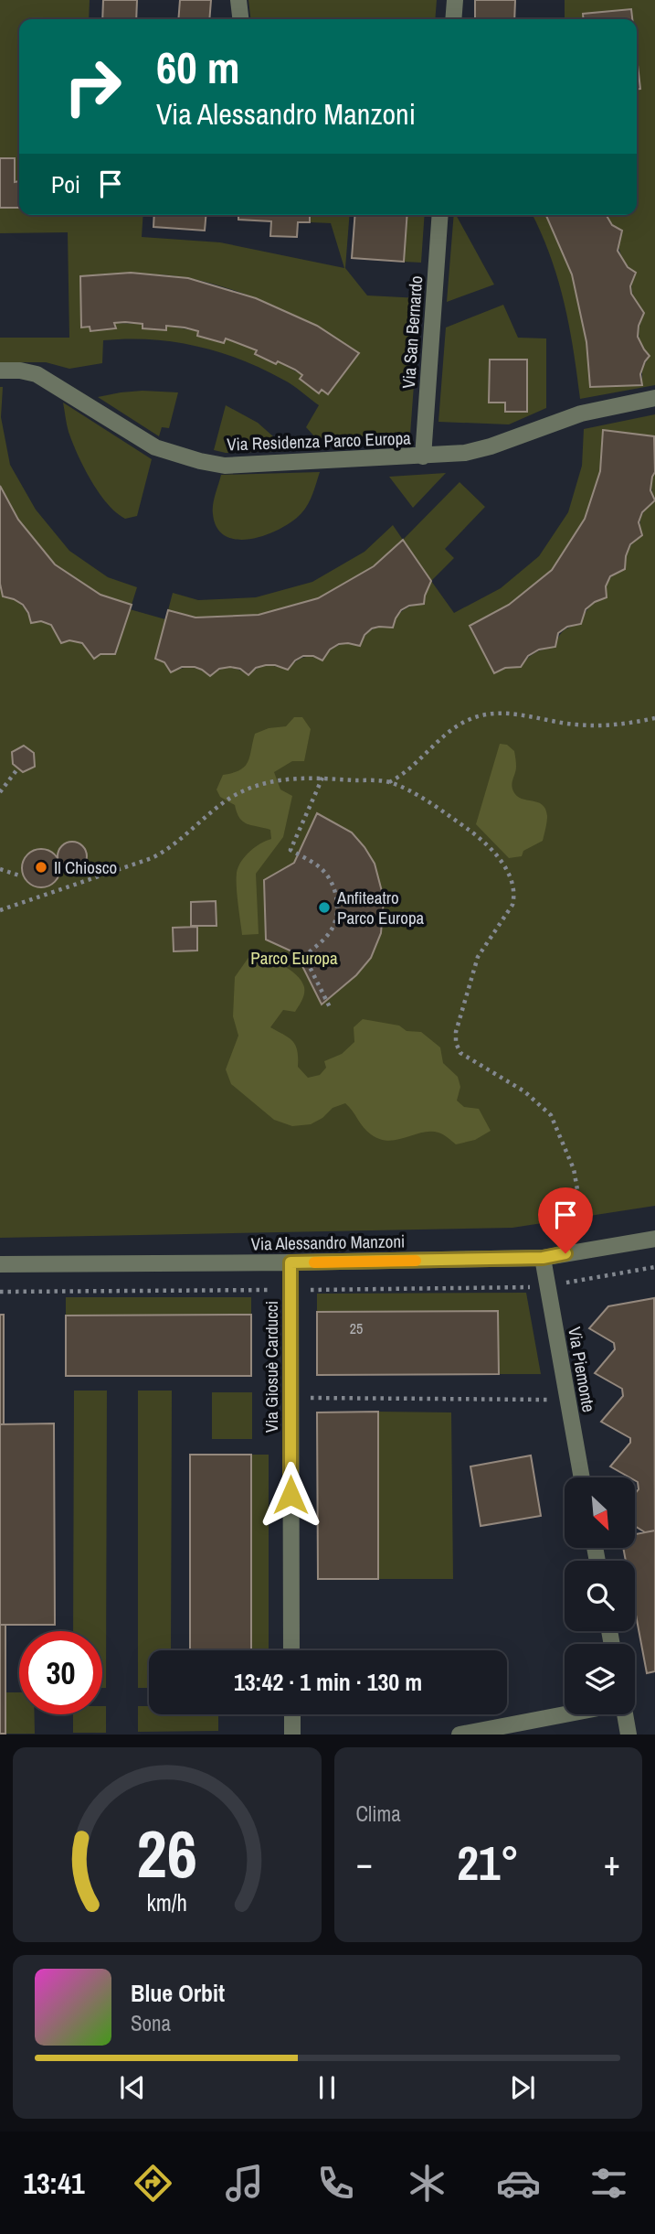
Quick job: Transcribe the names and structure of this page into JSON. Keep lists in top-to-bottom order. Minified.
{"streets":{"street":["Via San Bernardo","Via Residenza Parco Europa","Via Alessandro Manzoni","Via Giosuè Carducci","Via Piemonte"]},"crossings":[["Via San Bernardo","Via Residenza Parco Europa"],["Via Alessandro Manzoni","Via Giosuè Carducci"],["Via Alessandro Manzoni","Via Piemonte"]],"parks":["Parco Europa"],"places":["Il Chiosco","Anfiteatro Parco Europa"],"house_numbers":["25"],"north":"bottom right","page":{"turn":["60 m","Via Alessandro Manzoni"],"then":"Poi","limit":"30","trip":"13:42 · 1 min · 130 m","tile":"Clima","heat":["−","21°","+"],"song":["Blue Orbit","Sona"],"tabs":"13:41","gauge":["26","km/h"]}}
